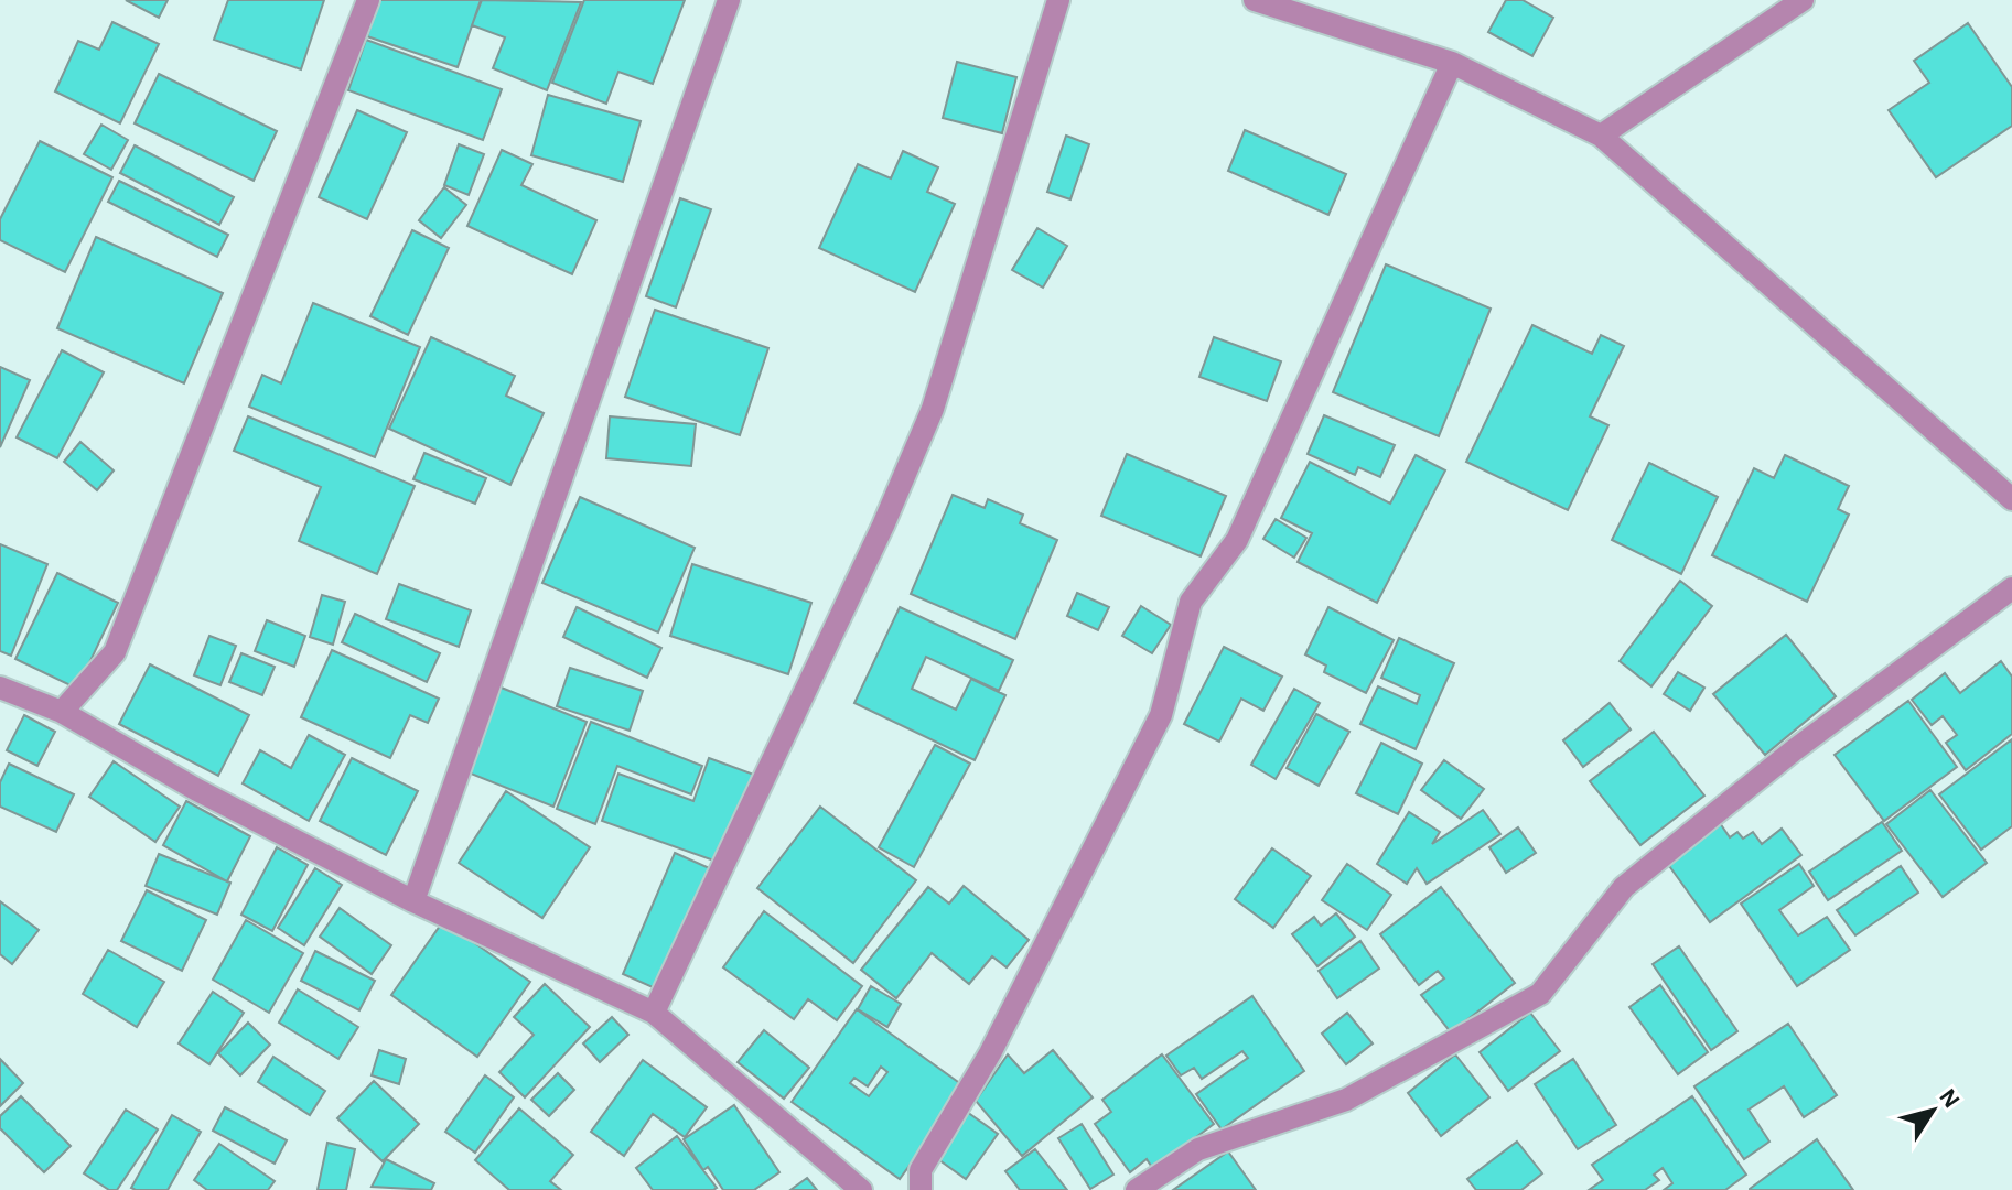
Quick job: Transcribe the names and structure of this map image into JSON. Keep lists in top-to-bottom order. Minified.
{"north":"top right"}
